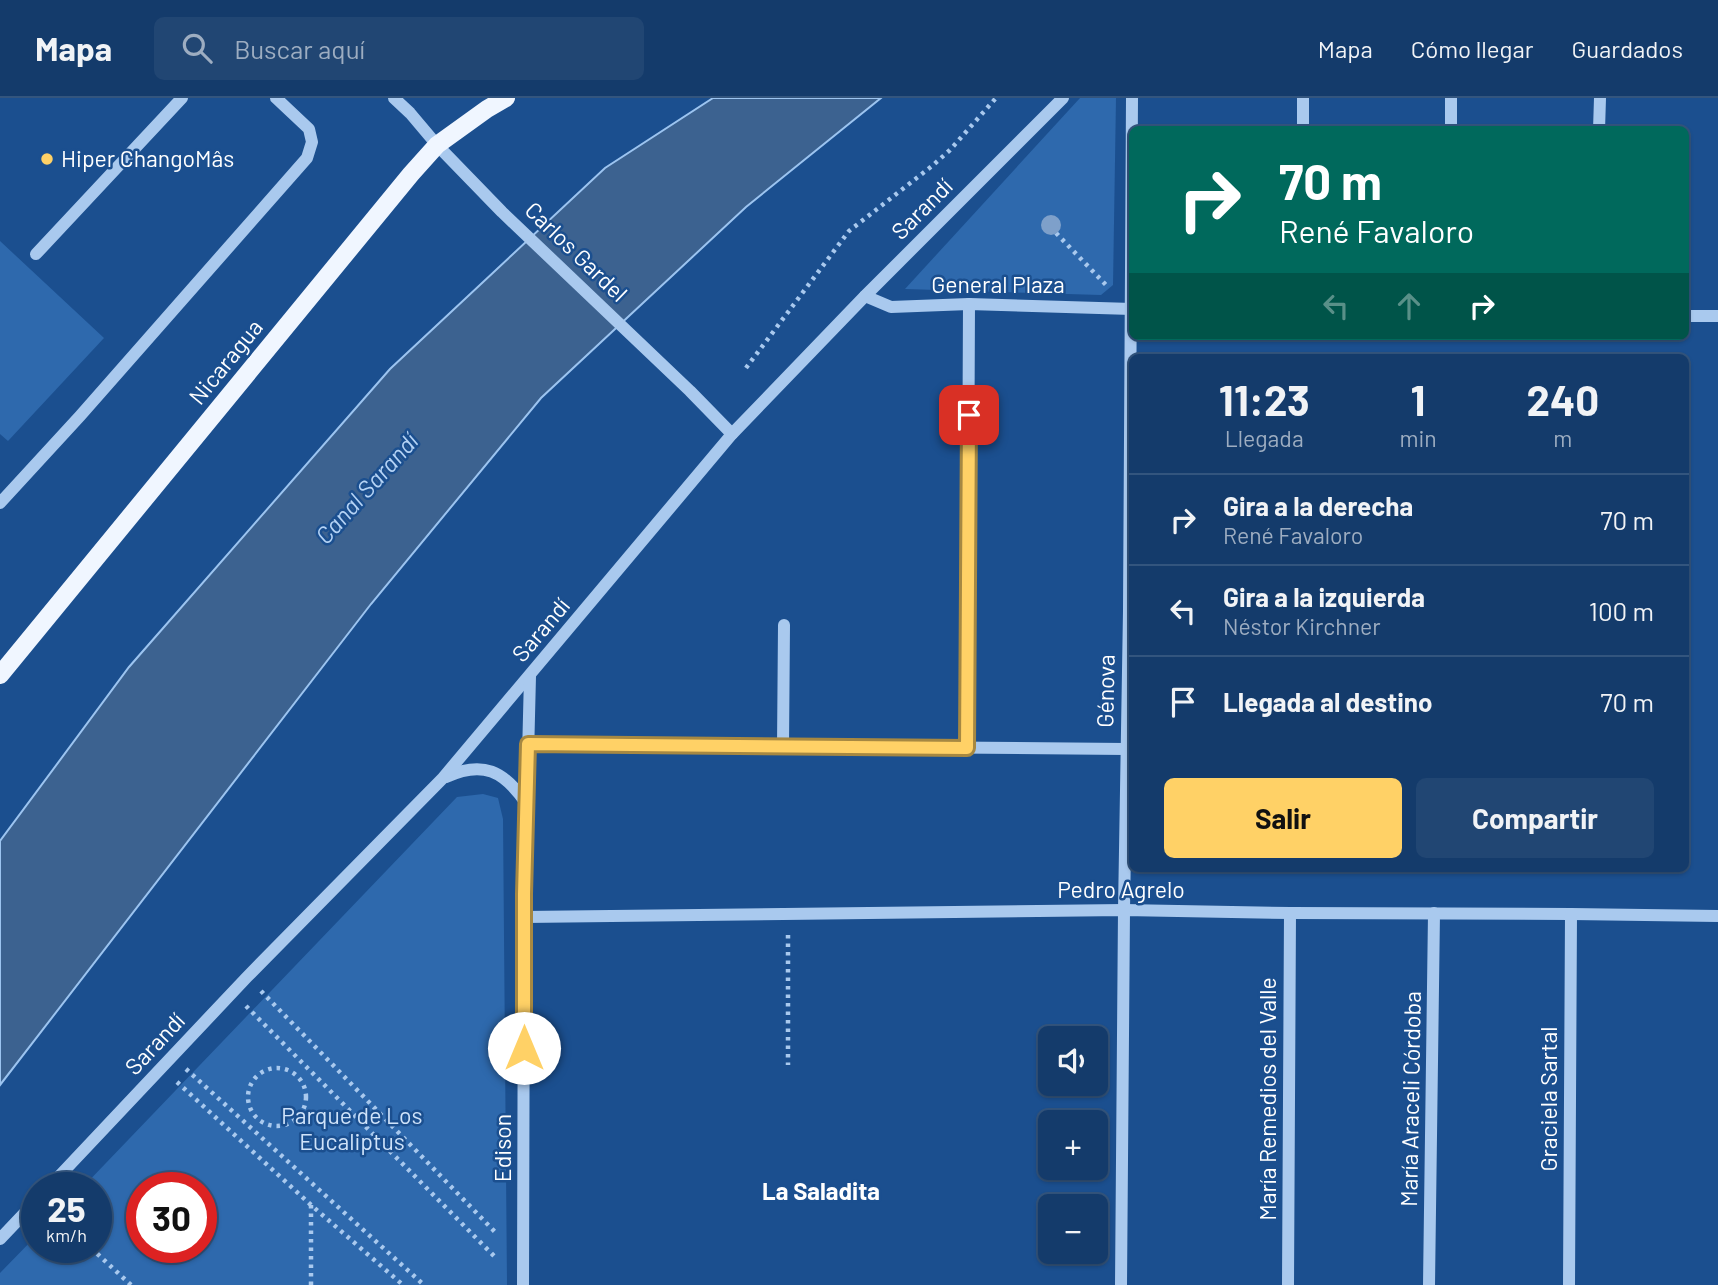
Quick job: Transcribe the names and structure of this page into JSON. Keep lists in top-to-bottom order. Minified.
{"streets":{"main road":["Nicaragua"],"street":["Sarandí","Carlos Gardel","General Plaza","Génova","Pedro Agrelo","María Remedios del Valle","María Araceli Córdoba","Graciela Sartal","Edison"]},"crossings":[["Sarandí","Carlos Gardel"],["Sarandí","General Plaza"],["Sarandí","Edison"],["Carlos Gardel","Nicaragua"],["Génova","Pedro Agrelo"],["Pedro Agrelo","María Remedios del Valle"],["Pedro Agrelo","María Araceli Córdoba"],["Pedro Agrelo","Graciela Sartal"],["Pedro Agrelo","Edison"]],"districts":["La Saladita"],"water":["Canal Sarandí"],"parks":["Parque de Los Eucaliptus"],"places":["Hiper ChangoMâs"],"page":{"header":"Mapa","search":"Buscar aquí","nav":["Mapa","Cómo llegar","Guardados"],"turn":["70 m","René Favaloro"],"eta":["11:23","Llegada","1","min","240","m"],"list":[{"name":"Gira a la derecha","note":"René Favaloro","value":"70 m"},{"name":"Gira a la izquierda","note":"Néstor Kirchner","value":"100 m"},{"name":"Llegada al destino","value":"70 m"}],"buttons":["Salir","Compartir"],"map_buttons":["+","−"],"speed":"25 km/h","limit":"30"}}
